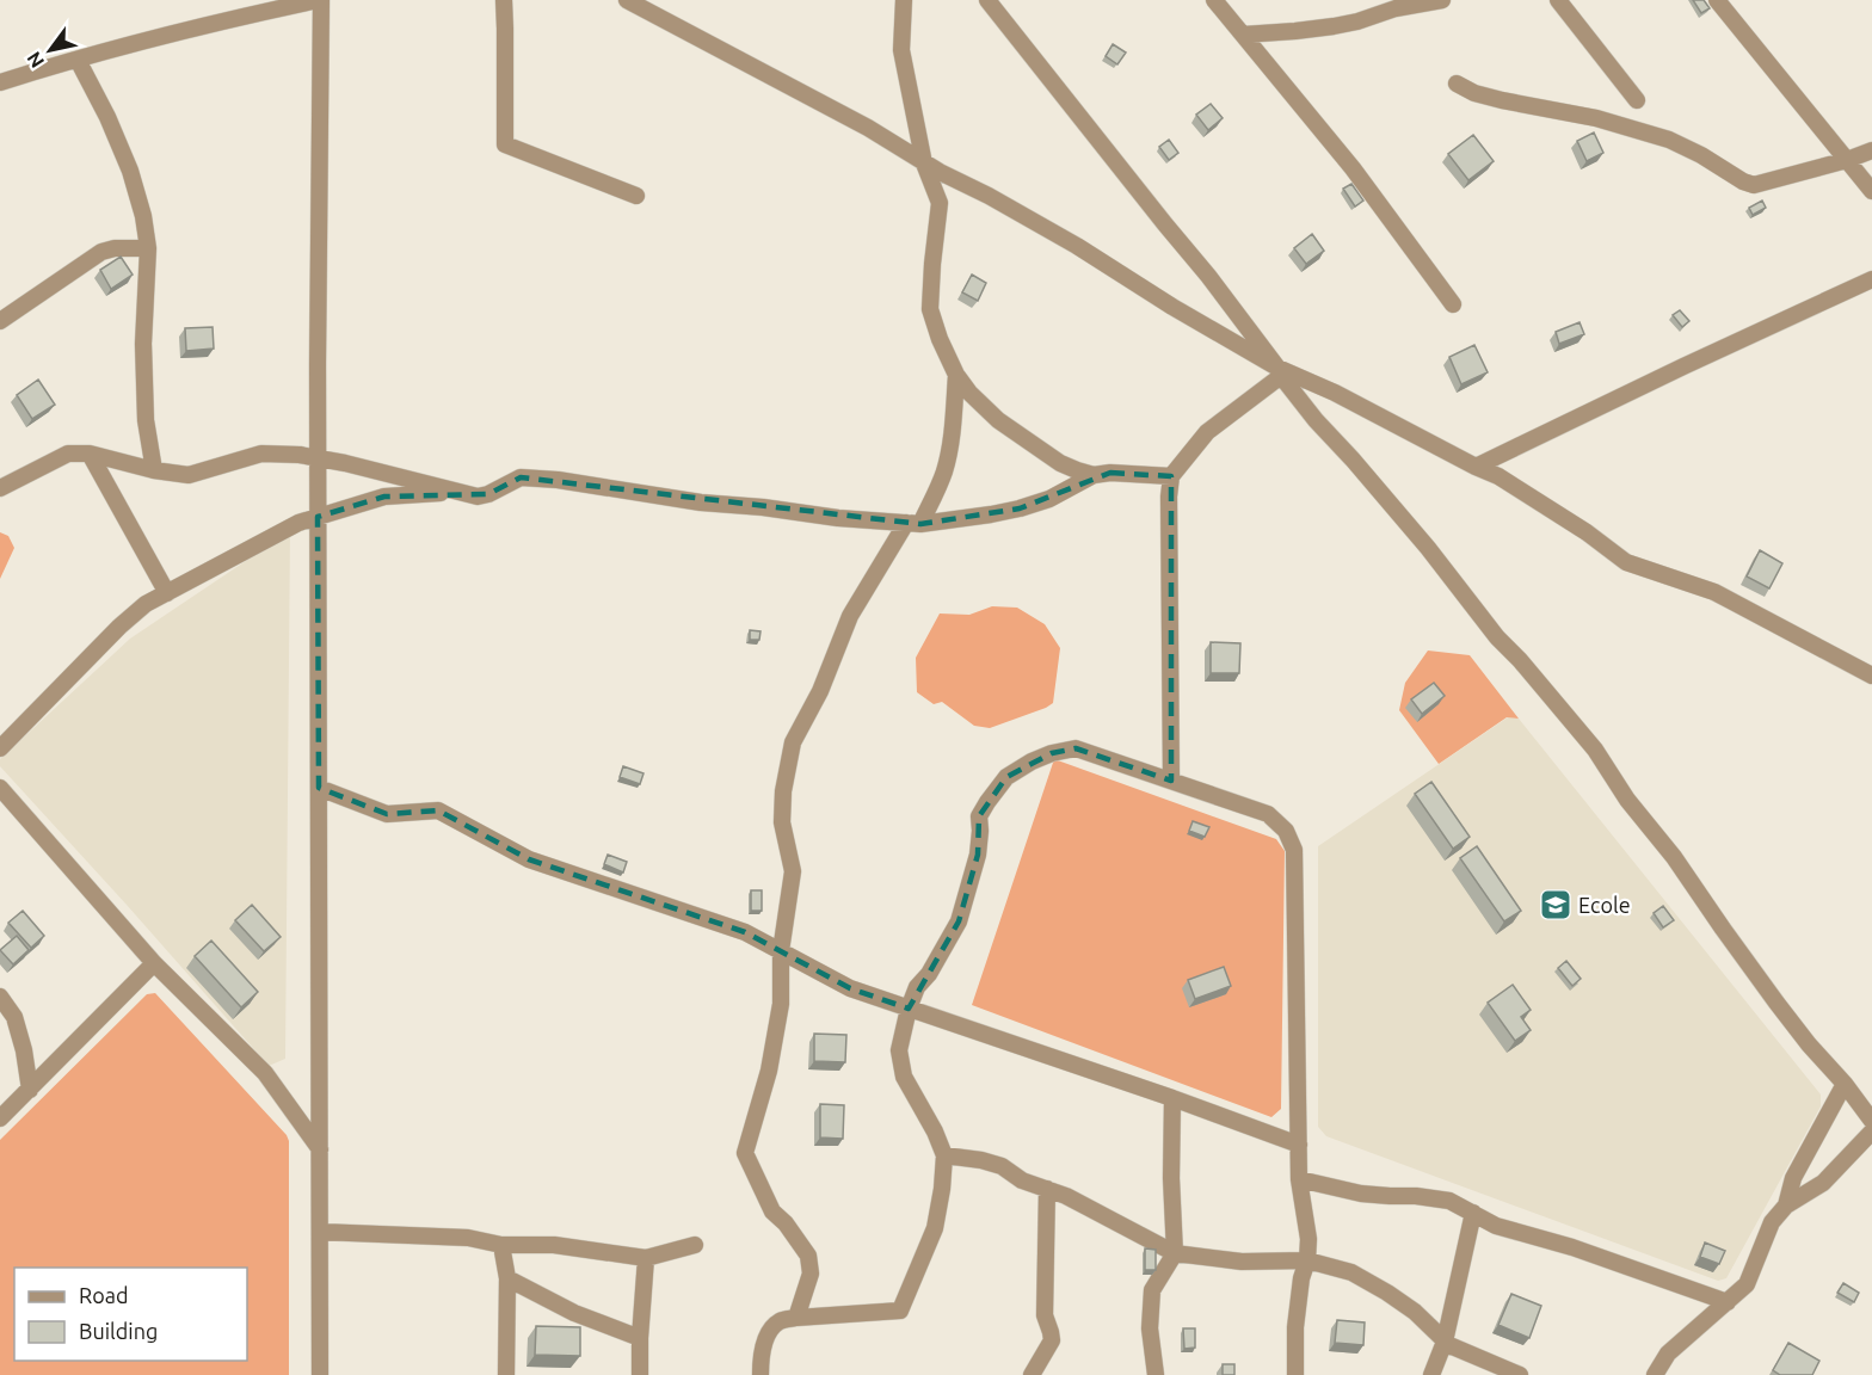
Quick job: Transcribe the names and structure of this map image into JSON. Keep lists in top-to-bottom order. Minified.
{"places":{"school or university":["Ecole"]},"legend":["Road","Building"],"north":"bottom left"}
